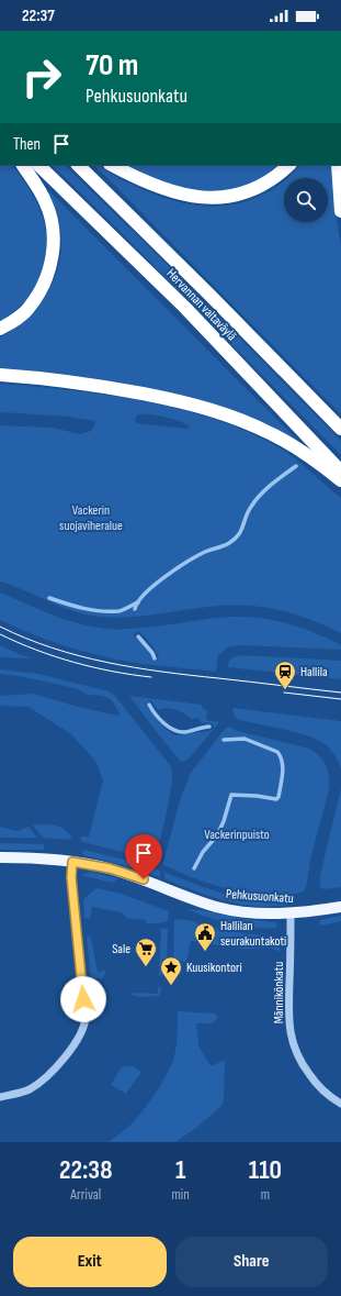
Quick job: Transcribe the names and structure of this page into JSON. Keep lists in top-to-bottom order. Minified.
{"streets":{"highway":["Hervannan valtaväylä"],"main road":["Pehkusuonkatu"],"street":["Männikönkatu"]},"crossings":[["Pehkusuonkatu","Männikönkatu"]],"parks":["Vackerin suojaviheralue","Vackerinpuisto"],"places":{"station":["Hallila"],"public building":["Hallilan seurakuntakoti"],"supermarket":["Sale"],"place":["Kuusikontori"]},"page":{"status":"22:37","turn":["70 m","Pehkusuonkatu"],"then":"Then","eta":["22:38","Arrival","1","min","110","m"],"buttons":["Exit","Share"]}}
